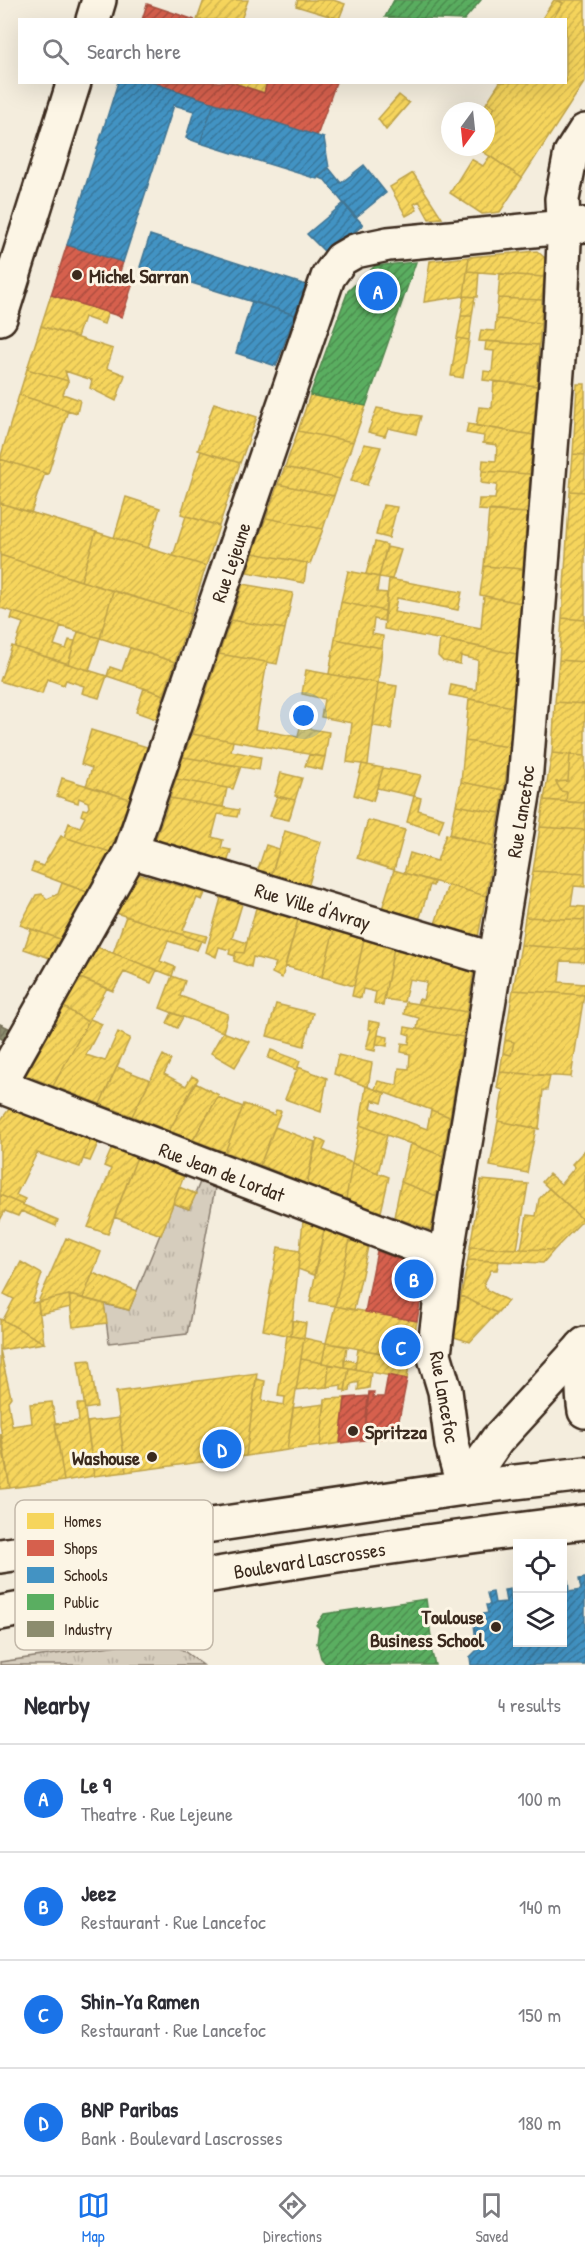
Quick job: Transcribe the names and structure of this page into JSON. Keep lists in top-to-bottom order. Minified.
{"streets":{"street":["Rue Lejeune","Rue Lancefoc","Rue Ville d'Avray","Rue Jean de Lordat","Boulevard Lascrosses"]},"crossings":[["Rue Lejeune","Rue Lancefoc"],["Rue Lejeune","Rue Ville d'Avray"],["Rue Lejeune","Rue Jean de Lordat"],["Rue Lancefoc","Rue Ville d'Avray"],["Rue Lancefoc","Rue Jean de Lordat"],["Rue Lancefoc","Boulevard Lascrosses"]],"places":["Michel Sarran","Spritzza","Washouse","Toulouse Business School"],"legend":["Homes","Shops","Schools","Public","Industry"],"north":"bottom","page":{"search":"Search here","pins":["A","B","C","D"],"heading":["Nearby","4 results"],"list":[{"mark":"A","name":"Le 9","note":"Theatre · Rue Lejeune","value":"100 m"},{"mark":"B","name":"Jeez","note":"Restaurant · Rue Lancefoc","value":"140 m"},{"mark":"C","name":"Shin-Ya Ramen","note":"Restaurant · Rue Lancefoc","value":"150 m"},{"mark":"D","name":"BNP Paribas","note":"Bank · Boulevard Lascrosses","value":"180 m"}],"nav":["Map","Directions","Saved"]}}
